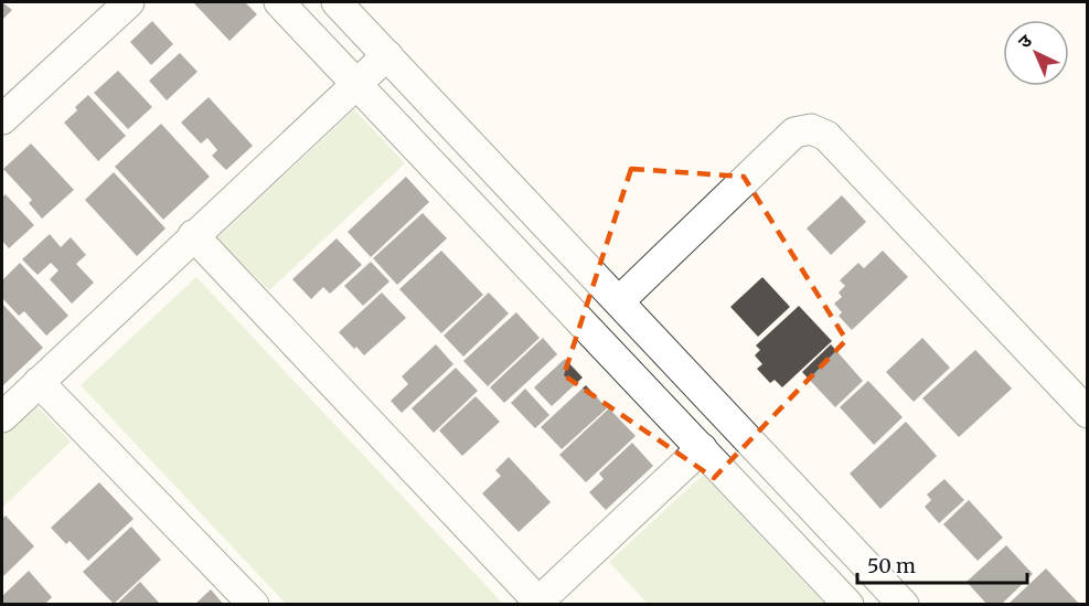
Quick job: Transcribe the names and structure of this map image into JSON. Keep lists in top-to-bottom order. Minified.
{"scale_bar":"50 m","north":"top left"}
